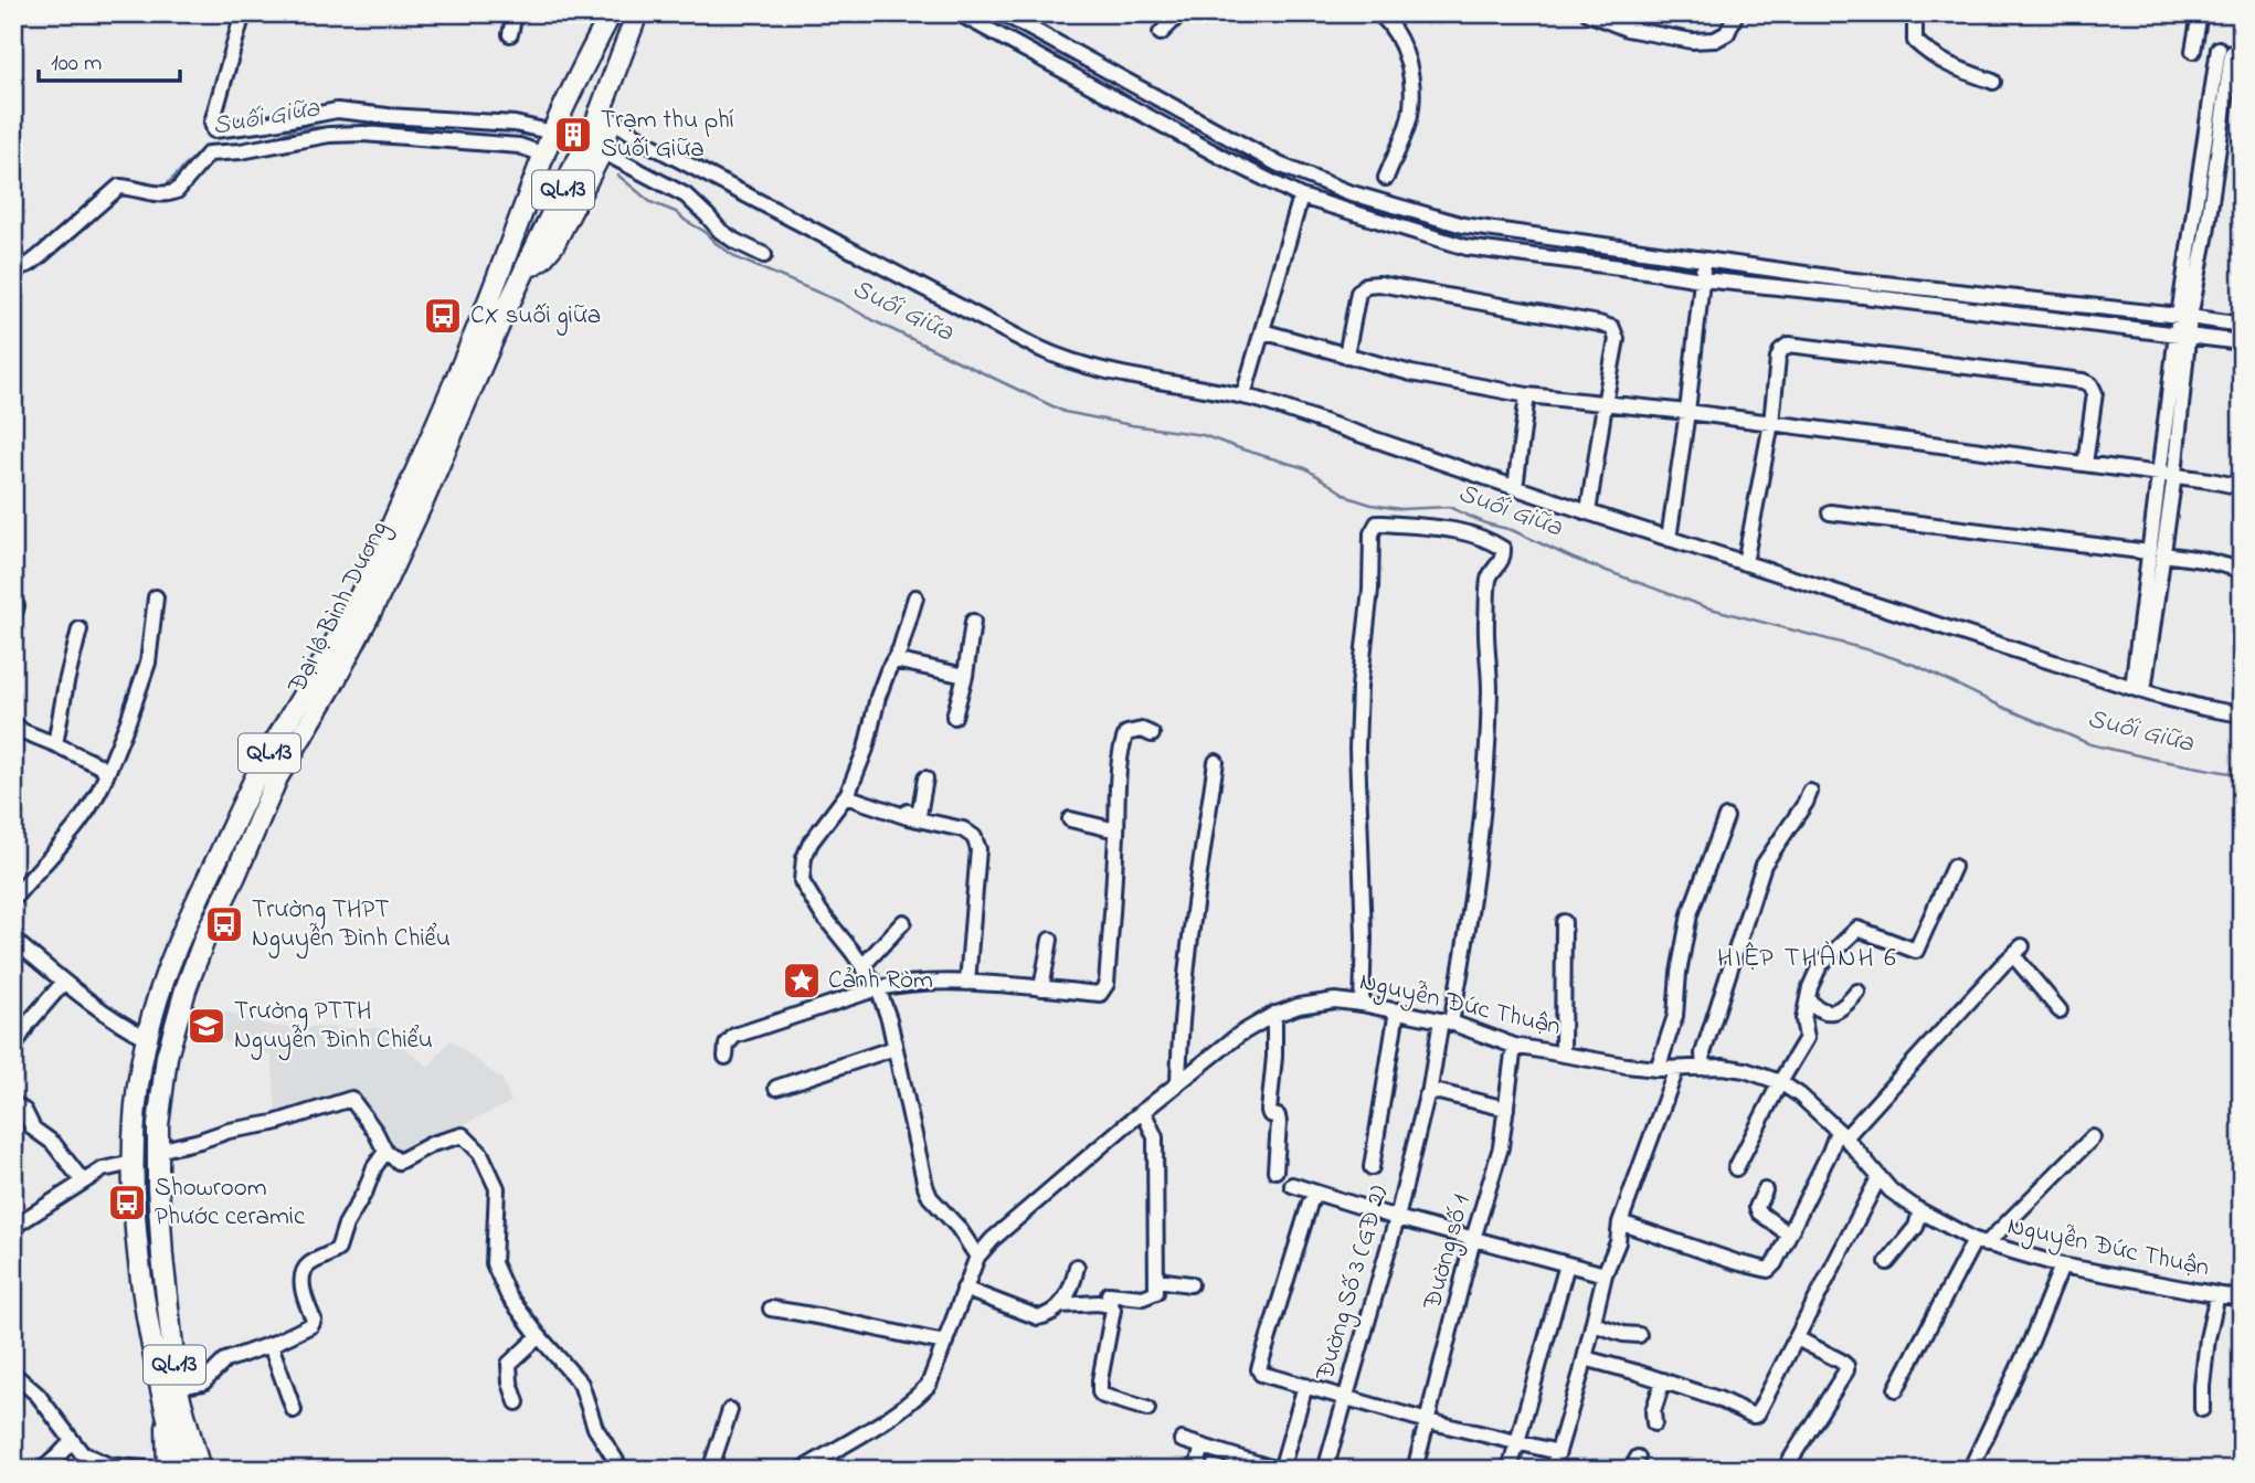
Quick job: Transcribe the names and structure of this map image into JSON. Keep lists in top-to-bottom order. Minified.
{"streets":{"highway":["QL.13","Đại lộ Bình Dương"],"street":["Nguyễn Đức Thuận","Đường số 1","Đường Số 3 (GĐ 2)"]},"crossings":[["Nguyễn Đức Thuận","Đường số 1"],["Nguyễn Đức Thuận","Đường Số 3 (GĐ 2)"]],"districts":["HIỆP THÀNH 6"],"water":["Suối Giữa"],"places":{"building":["Trạm thu phí Suối Giữa"],"bus stop":["CX suối giữa","Trường THPT Nguyễn Đình Chiểu","Showroom Phước ceramic"],"place":["Cảnh Ròm"],"school or university":["Trường PTTH Nguyễn Đình Chiểu"]},"scale_bar":"100 m"}
